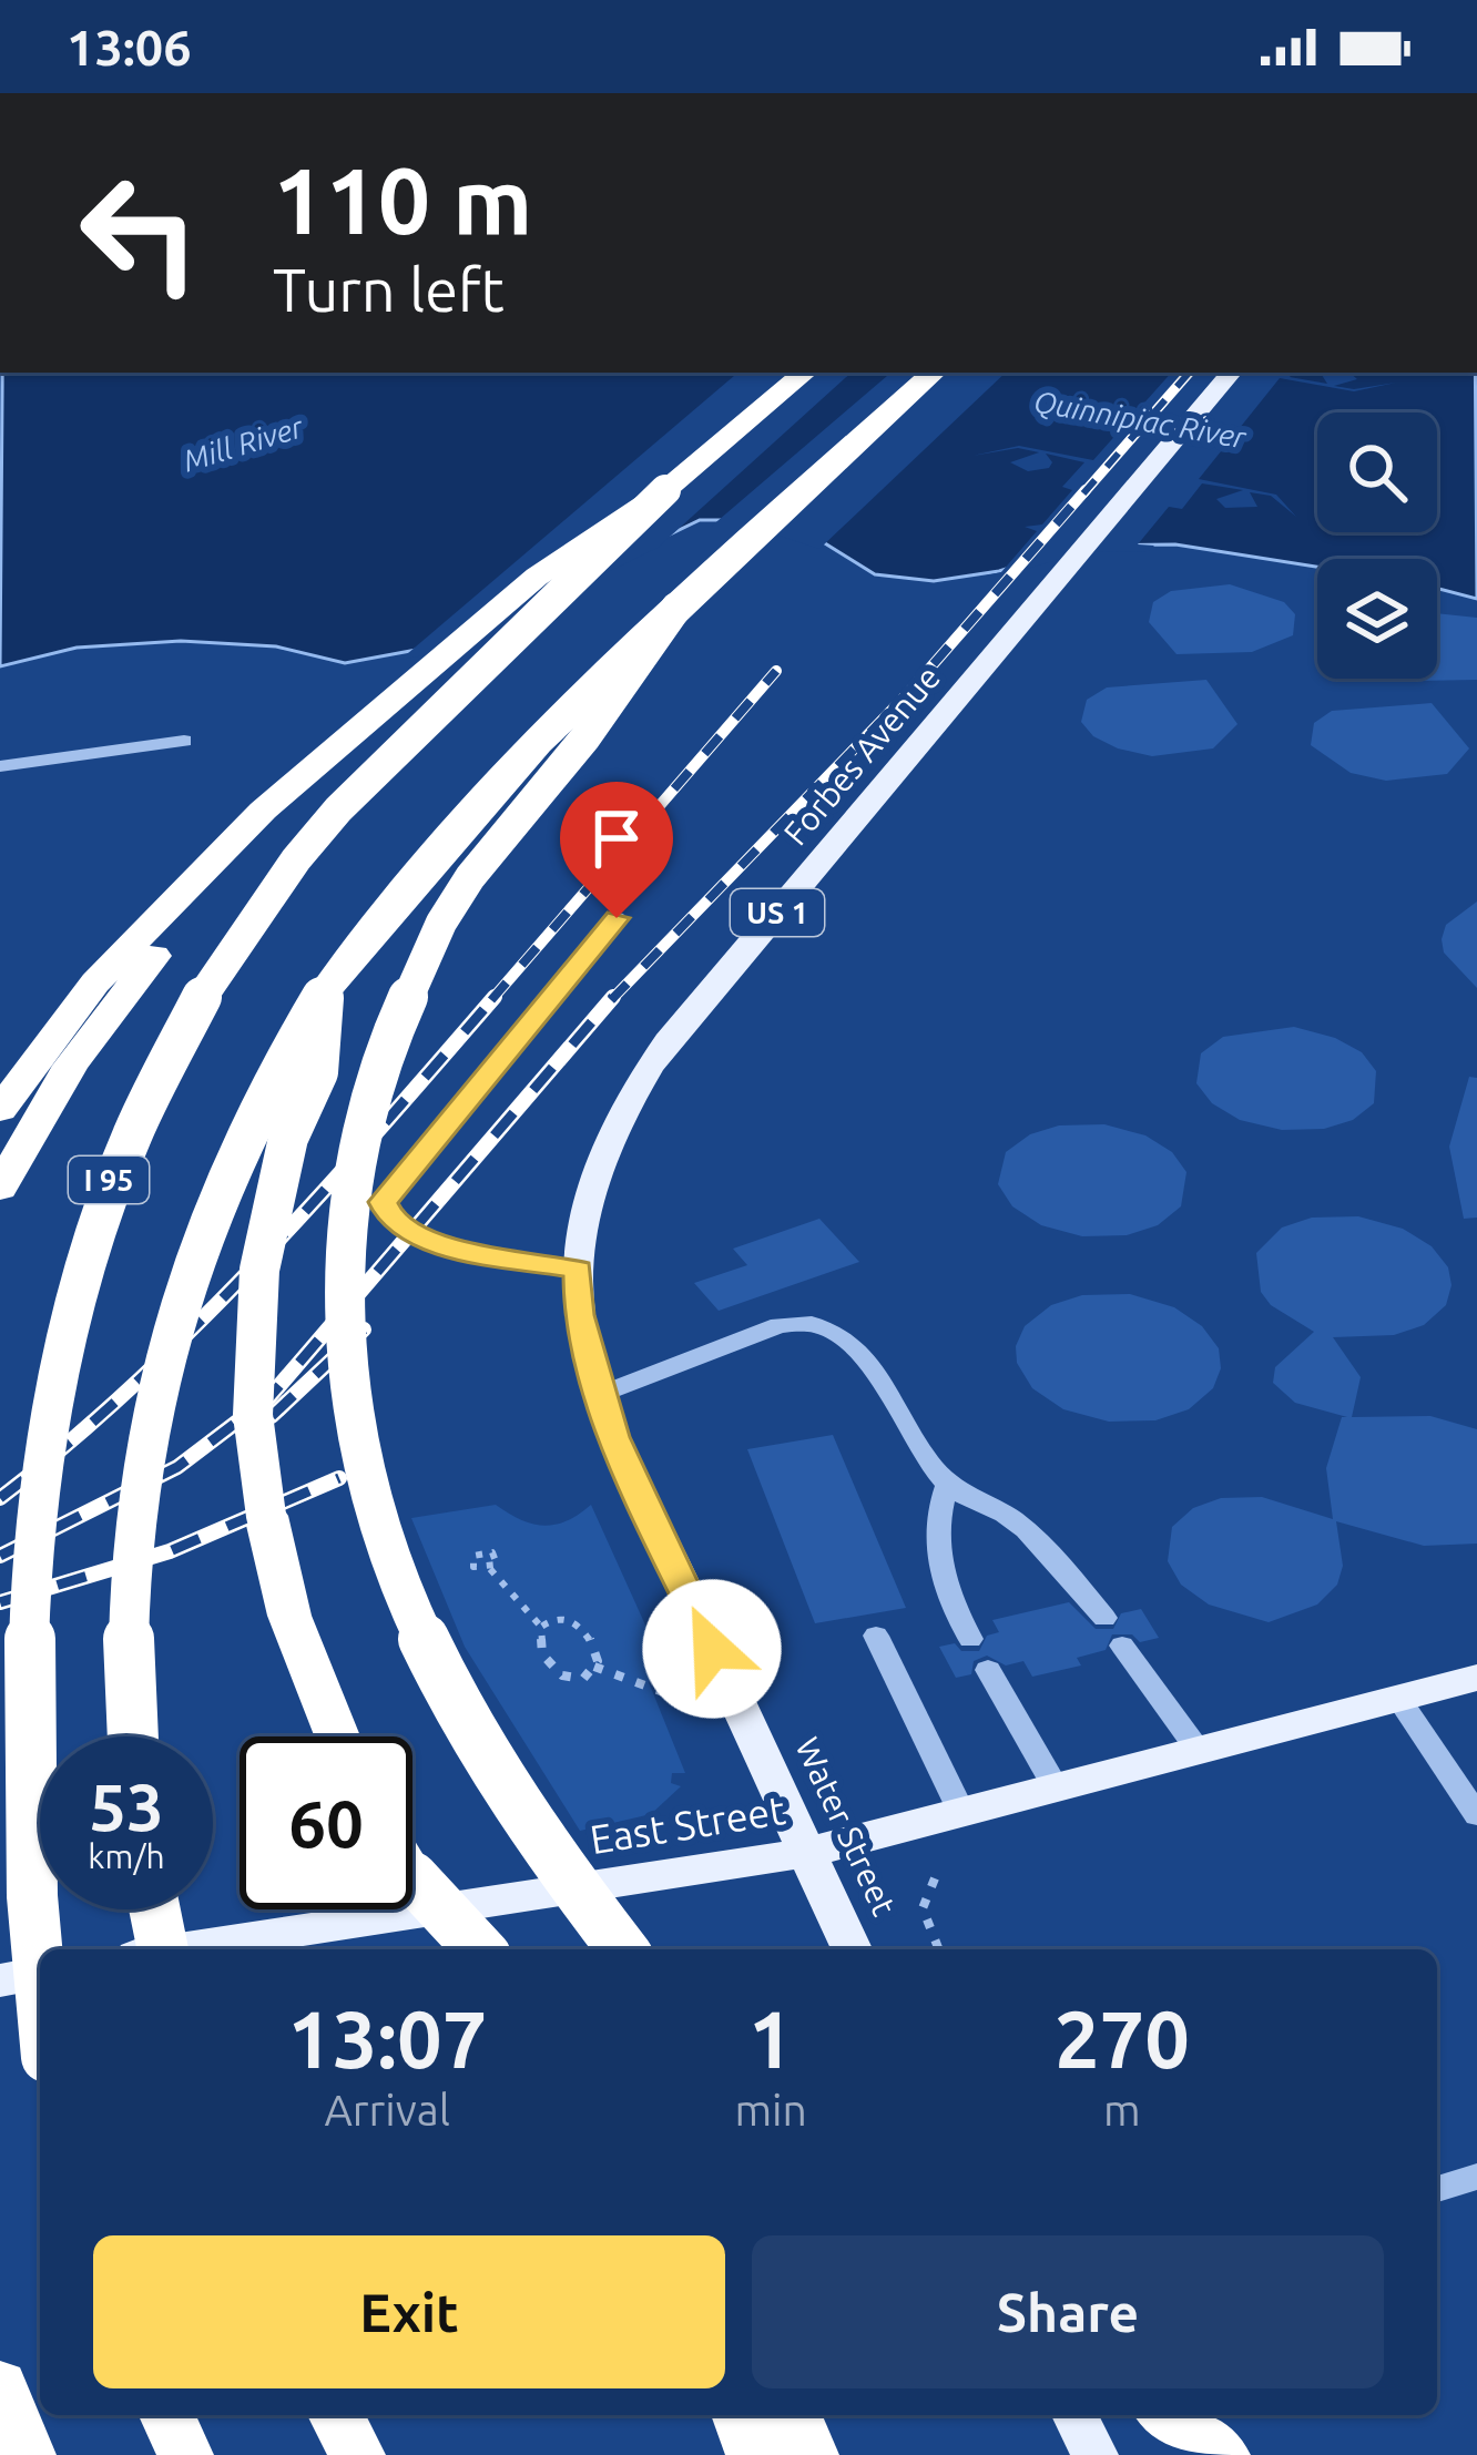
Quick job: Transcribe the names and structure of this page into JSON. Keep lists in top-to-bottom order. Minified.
{"streets":{"highway":["I 95"],"main road":["Forbes Avenue","US 1","East Street","Water Street"]},"crossings":[["Forbes Avenue","Water Street"],["East Street","Water Street"]],"water":["Quinnipiac River","Mill River"],"page":{"status":"13:06","turn":["110 m","Turn left"],"speed":"53 km/h","limit":"60","eta":["13:07","Arrival","1","min","270","m"],"buttons":["Exit","Share"]}}
